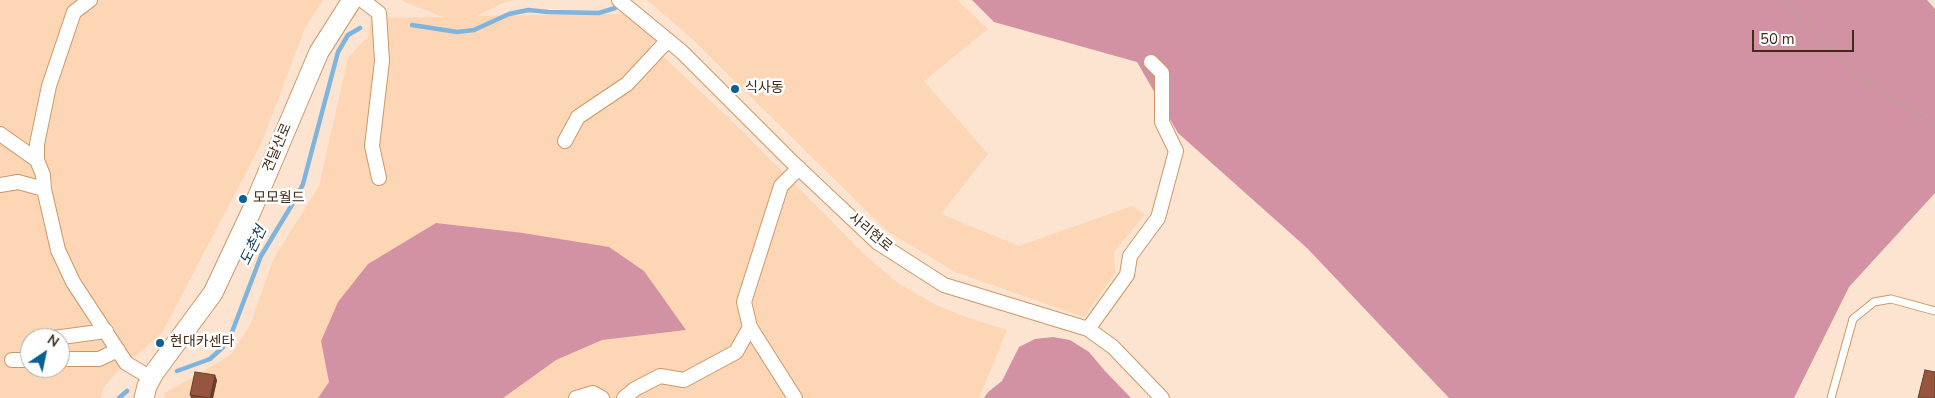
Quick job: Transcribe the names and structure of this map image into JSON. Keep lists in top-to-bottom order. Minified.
{"streets":{"street":["견달산로","사리현로"]},"water":["도촌천"],"places":["식사동","모모월드","현대카센타"],"scale_bar":"50 m","north":"top right"}
